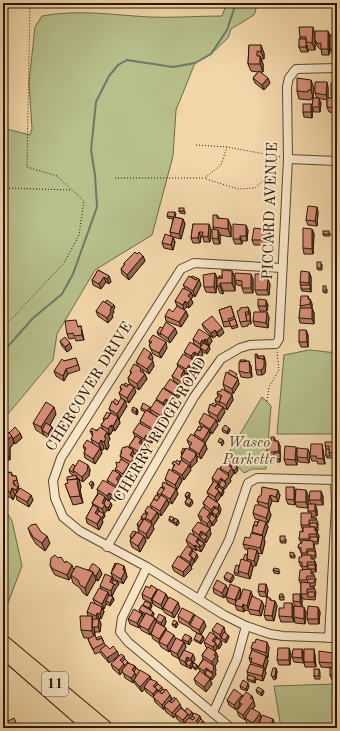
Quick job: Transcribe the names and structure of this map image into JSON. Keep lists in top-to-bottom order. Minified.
{"streets":{"highway":["11"],"street":["PICCARD AVENUE","CHERCOVER DRIVE","CHERRY RIDGE ROAD"]},"crossings":[["PICCARD AVENUE","CHERCOVER DRIVE"],["PICCARD AVENUE","CHERRY RIDGE ROAD"],["CHERCOVER DRIVE","CHERRY RIDGE ROAD"]],"parks":["Wasco Parkette"]}
